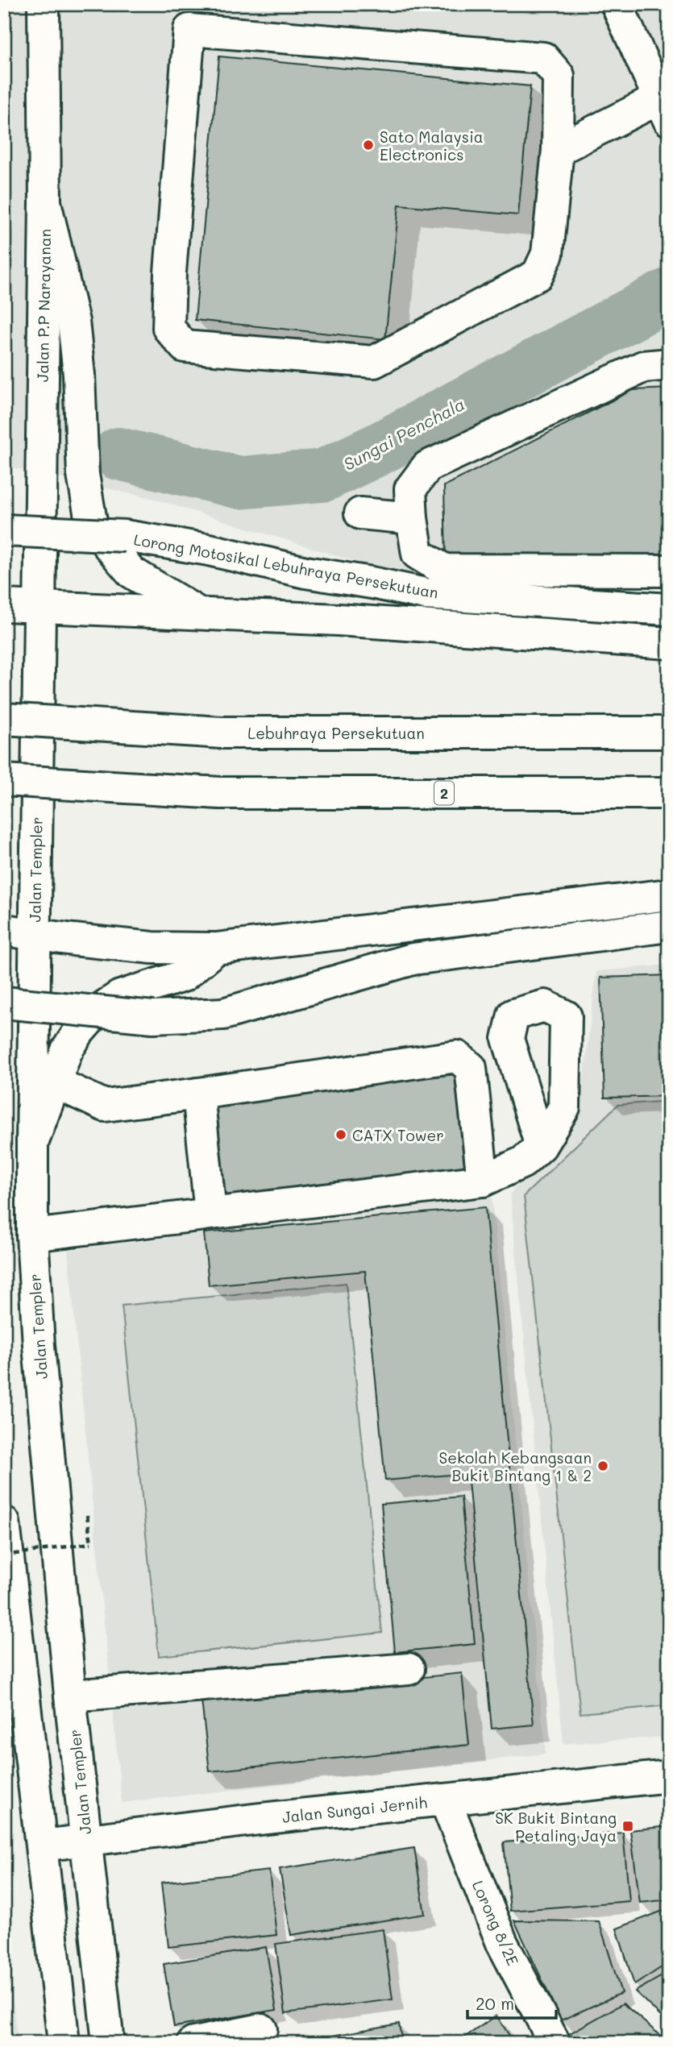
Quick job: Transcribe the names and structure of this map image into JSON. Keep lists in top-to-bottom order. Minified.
{"streets":{"main road":["Jalan P.P Narayanan","Lorong Motosikal Lebuhraya Persekutuan","Lebuhraya Persekutuan","2","Jalan Templer","Jalan Sungai Jernih","Lorong 8/2E"]},"crossings":[["Jalan P.P Narayanan","Jalan Templer"],["Jalan Templer","Jalan Sungai Jernih"],["Jalan Sungai Jernih","Lorong 8/2E"]],"water":["Sungai Penchala"],"places":{"other":["Sato Malaysia Electronics","CATX Tower","Sekolah Kebangsaan Bukit Bintang 1 & 2"],"transit":["SK Bukit Bintang Petaling Jaya"]},"scale_bar":"20 m"}
